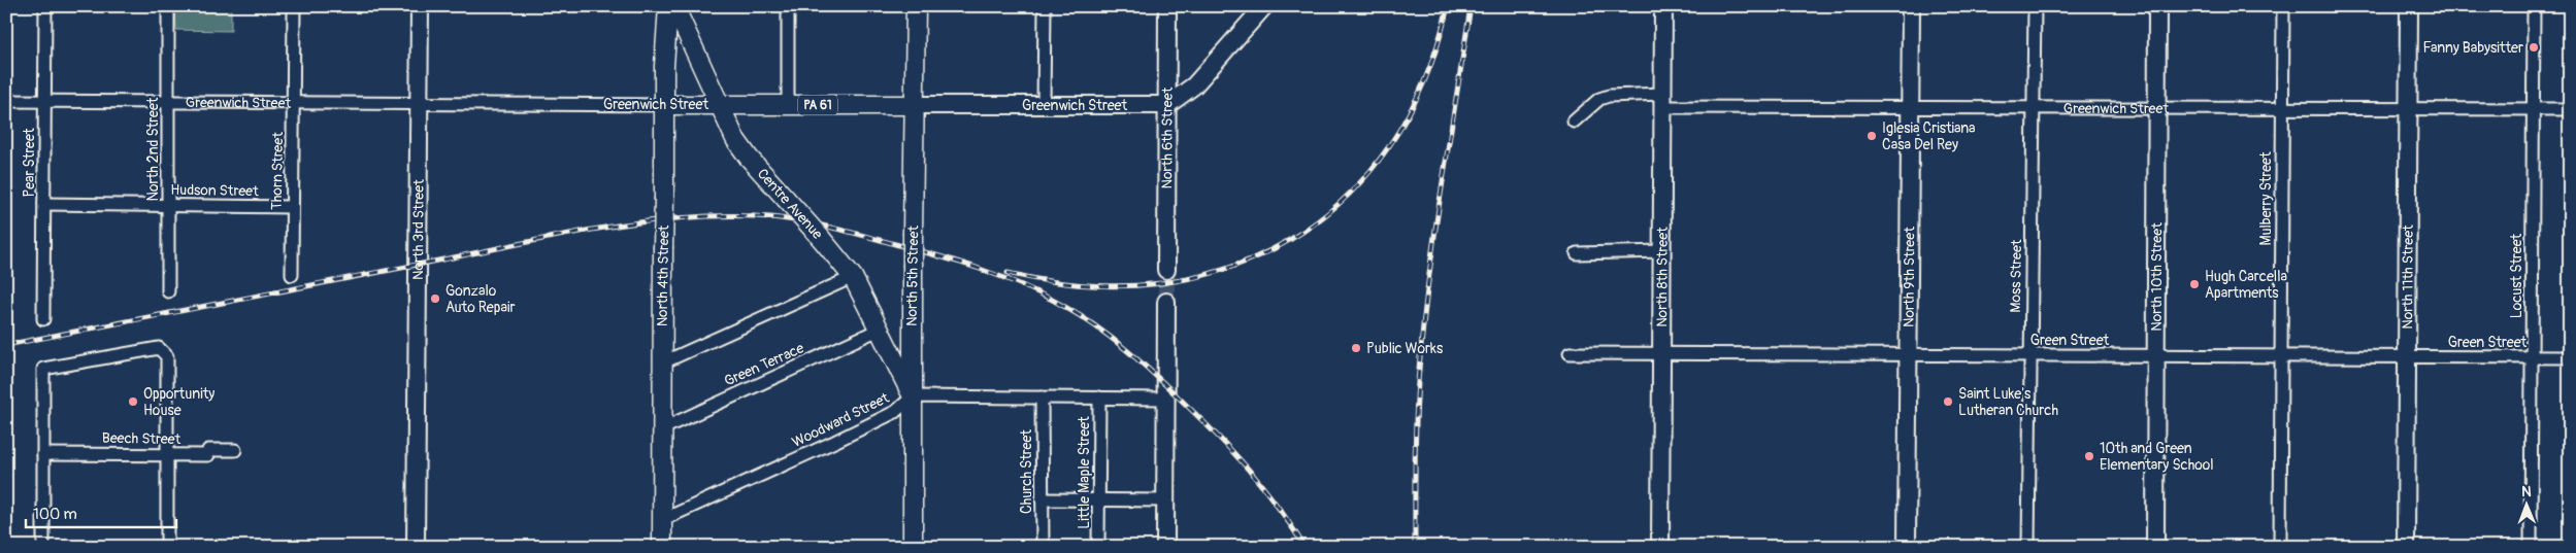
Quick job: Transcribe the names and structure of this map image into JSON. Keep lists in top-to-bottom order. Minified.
{"streets":{"main road":["Greenwich Street","PA 61","Centre Avenue","North 4th Street","North 5th Street"],"street":["North 6th Street","North 2nd Street","Pear Street","Thorn Street","Hudson Street","Mulberry Street","North 3rd Street","North 9th Street","Moss Street","North 10th Street","North 11th Street","Locust Street","North 8th Street","Green Street","Green Terrace","Woodward Street","Beech Street","Church Street","Little Maple Street"]},"crossings":[["Greenwich Street","North 6th Street"],["Greenwich Street","North 2nd Street"],["Greenwich Street","Pear Street"],["Greenwich Street","Thorn Street"],["Greenwich Street","Mulberry Street"],["Greenwich Street","Centre Avenue"],["Greenwich Street","North 3rd Street"],["Greenwich Street","North 4th Street"],["Greenwich Street","North 5th Street"],["Greenwich Street","North 9th Street"],["Greenwich Street","Moss Street"],["Greenwich Street","North 10th Street"],["Greenwich Street","North 11th Street"],["Greenwich Street","Locust Street"],["Greenwich Street","North 8th Street"],["North 2nd Street","Hudson Street"],["Pear Street","Hudson Street"],["Thorn Street","Hudson Street"],["Mulberry Street","Green Street"],["Centre Avenue","North 5th Street"],["Centre Avenue","Green Terrace"],["Centre Avenue","Woodward Street"],["North 4th Street","Green Terrace"],["North 4th Street","Woodward Street"],["North 5th Street","Woodward Street"],["North 9th Street","Green Street"],["Moss Street","Green Street"],["North 10th Street","Green Street"],["North 11th Street","Green Street"],["Locust Street","Green Street"],["North 8th Street","Green Street"]],"places":["Fanny Babysitter","Iglesia Cristiana Casa Del Rey","Hugh Carcella Apartments","Gonzalo Auto Repair","Public Works","Opportunity House","Saint Luke's Lutheran Church","10th and Green Elementary School"],"scale_bar":"100 m","north":"top"}
